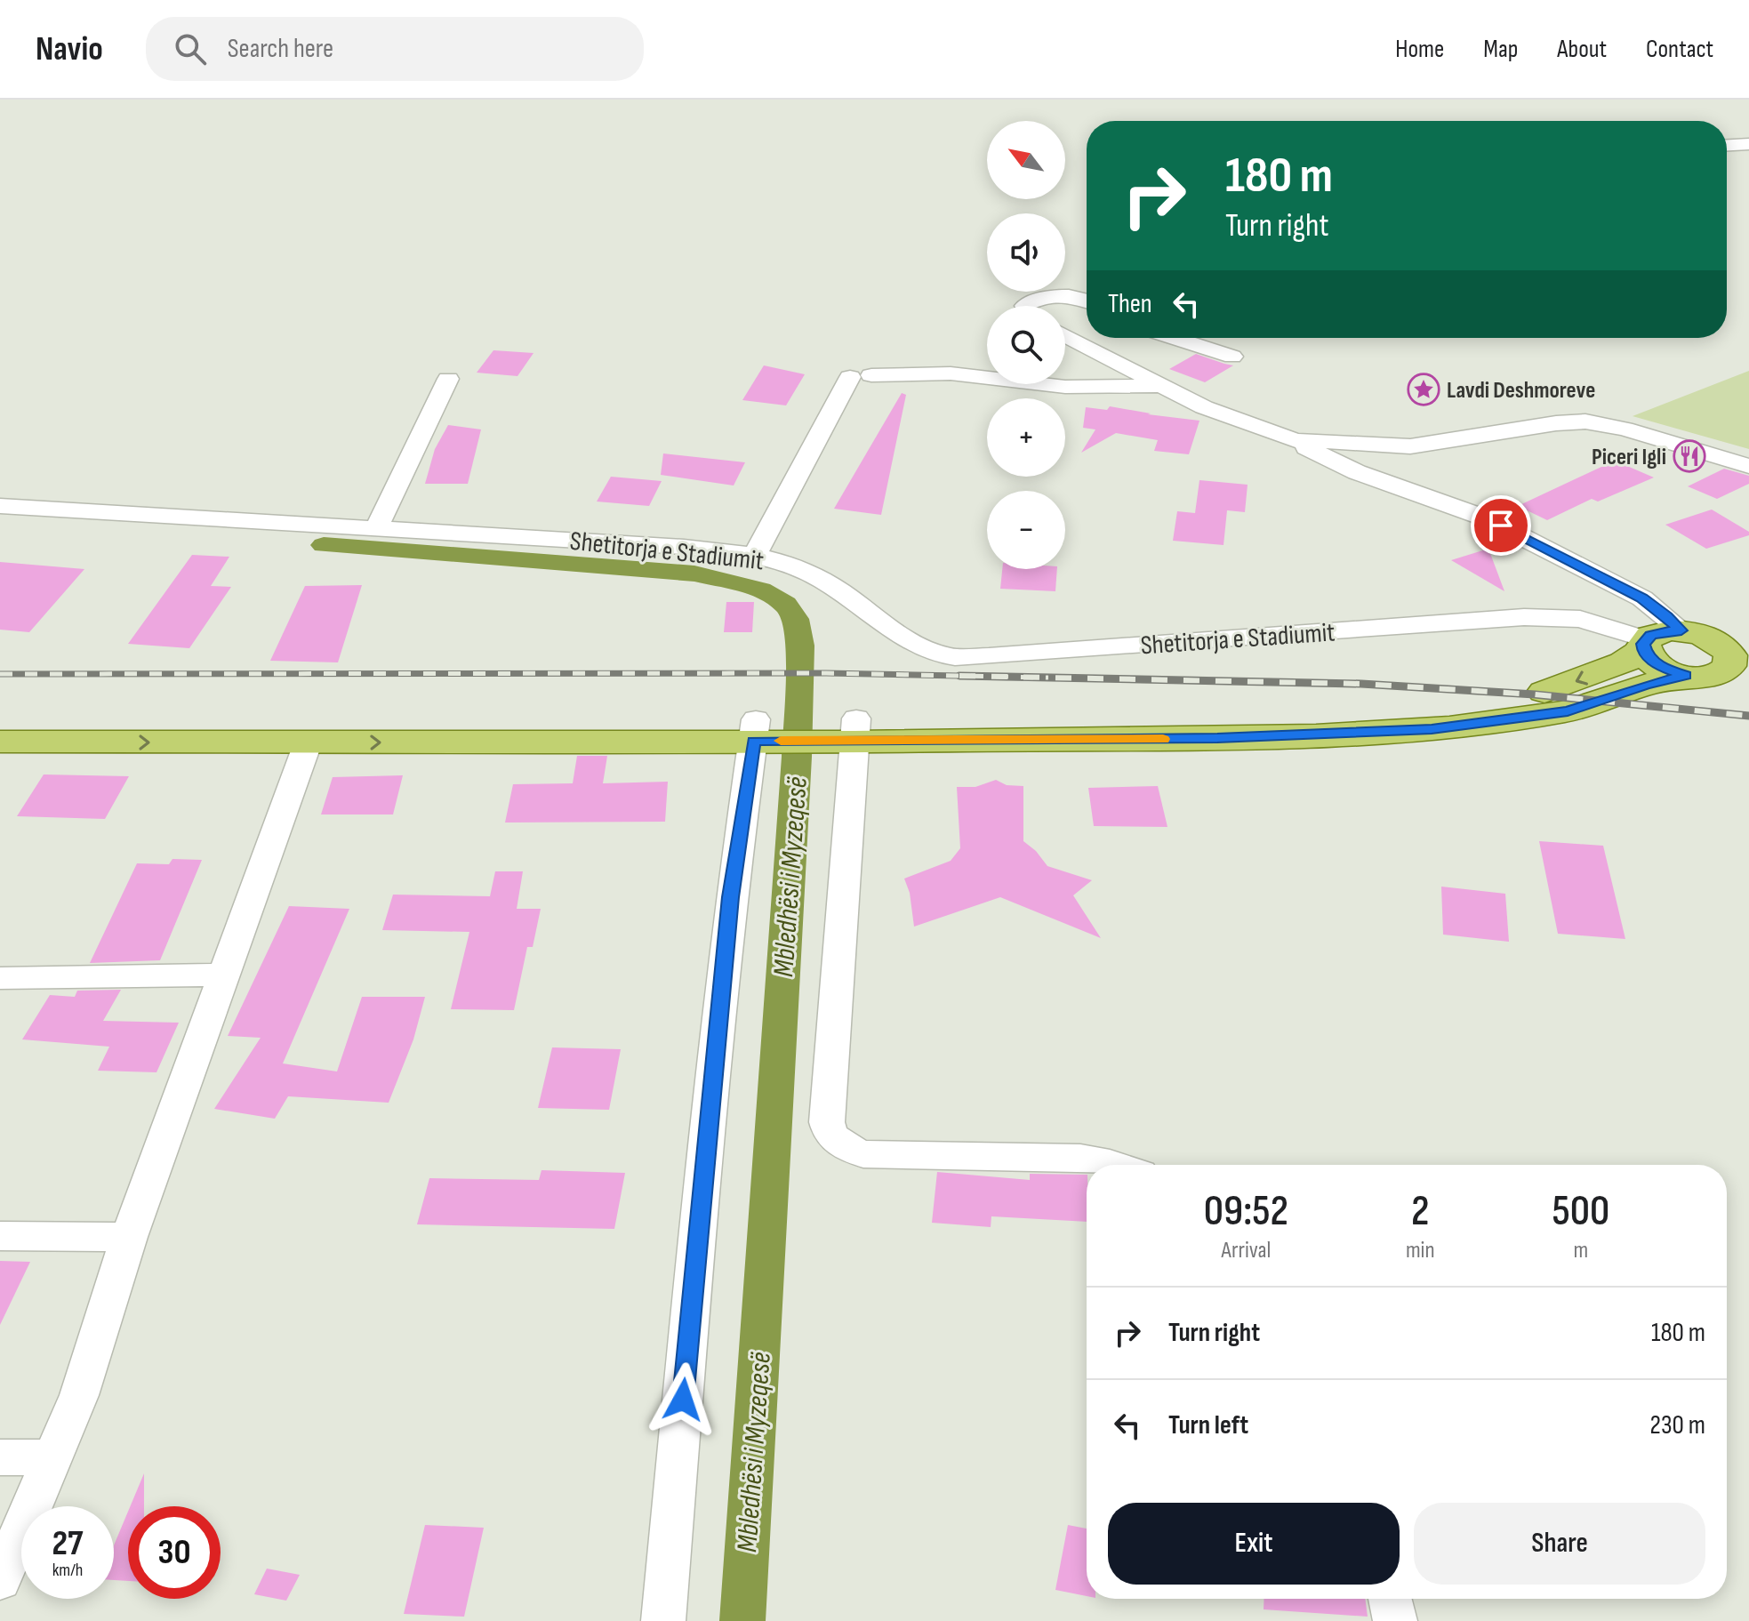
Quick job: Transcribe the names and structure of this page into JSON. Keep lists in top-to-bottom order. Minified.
{"streets":{"street":["Shetitorja e Stadiumit"]},"water":["Mbledhësi i Myzeqesë"],"places":{"place":["Lavdi Deshmoreve"],"restaurant":["Piceri Igli"]},"north":"top left","page":{"header":"Navio","search":"Search here","nav":["Home","Map","About","Contact"],"map_buttons":["+","−"],"turn":["180 m","Turn right"],"then":"Then","eta":["09:52","Arrival","2","min","500","m"],"list":[{"name":"Turn right","value":"180 m"},{"name":"Turn left","value":"230 m"}],"buttons":["Exit","Share"],"speed":"27 km/h","limit":"30"}}
